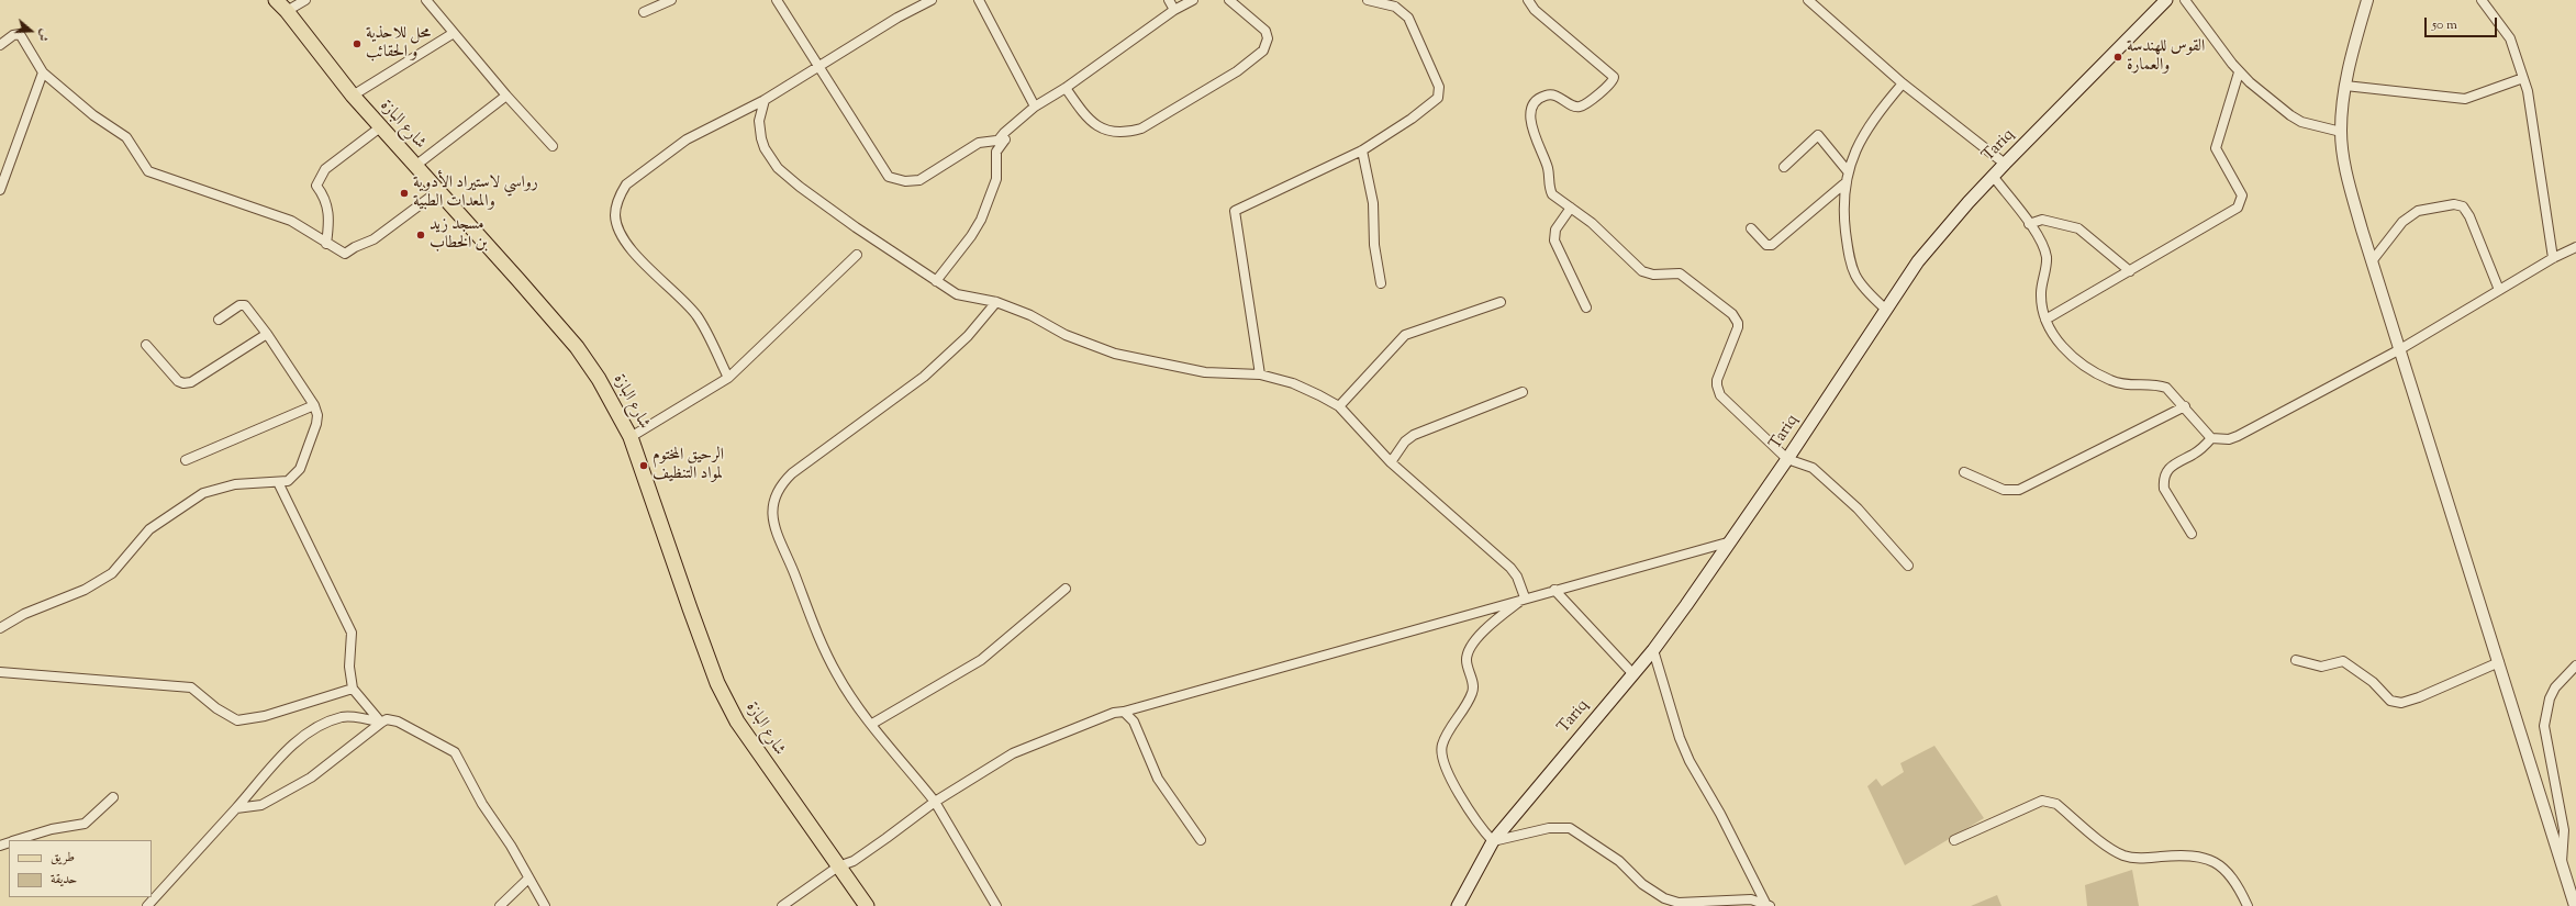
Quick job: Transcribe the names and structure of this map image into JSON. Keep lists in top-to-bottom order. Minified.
{"streets":{"main road":["شارع البازة","Tariq"]},"places":["محل للاحذية و الحقائب","القوس للهندسة والعمارة","رواسي لاستيراد الأدوية والمعدات الطبية","مسجد زيد بن الخطاب","الرحيق المختوم لمواد التنظيف"],"legend":["طريق","حديقة"],"scale_bar":"50 m","north":"right"}
